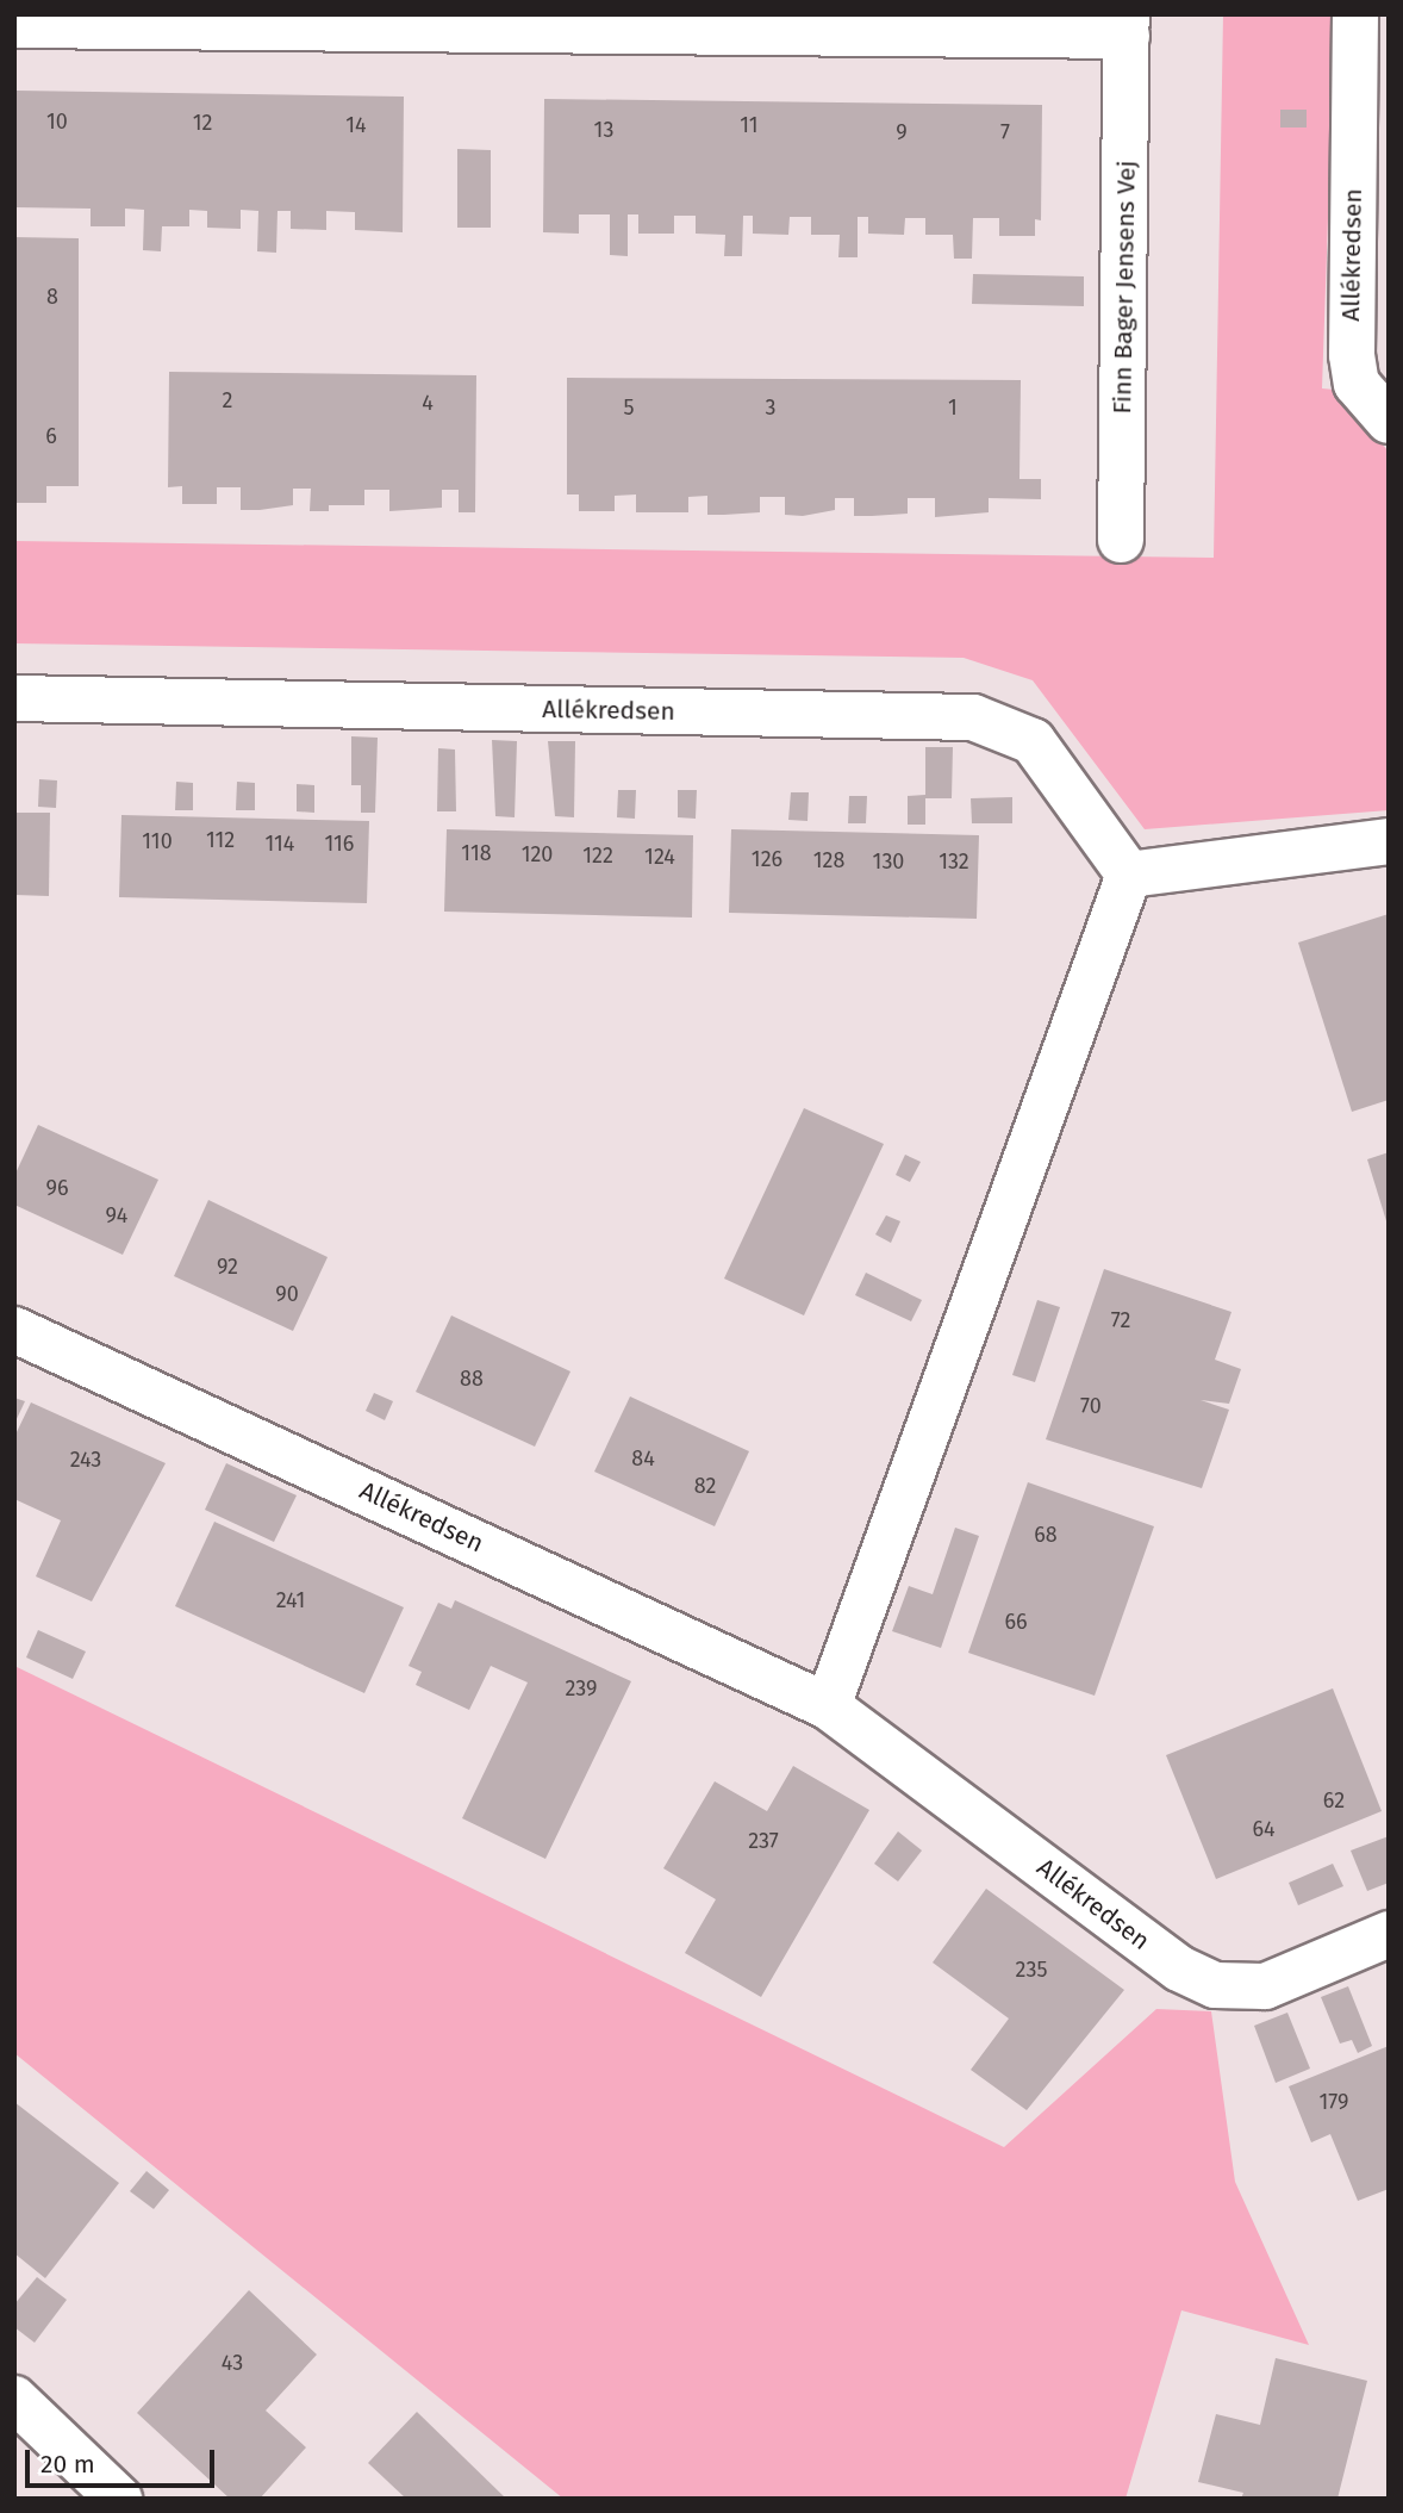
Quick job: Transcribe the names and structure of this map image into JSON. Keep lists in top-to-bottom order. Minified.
{"streets":{"street":["Allékredsen","Finn Bager Jensens Vej"]},"house_numbers":["10","12","14","11","13","9","7","8","2","4","5","3","1","6","112","110","114","116","118","120","122","124","126","128","130","132","96","94","92","90","72","88","70","84","243","82","68","241","66","239","62","64","237","235","179","43"],"scale_bar":"20 m"}
